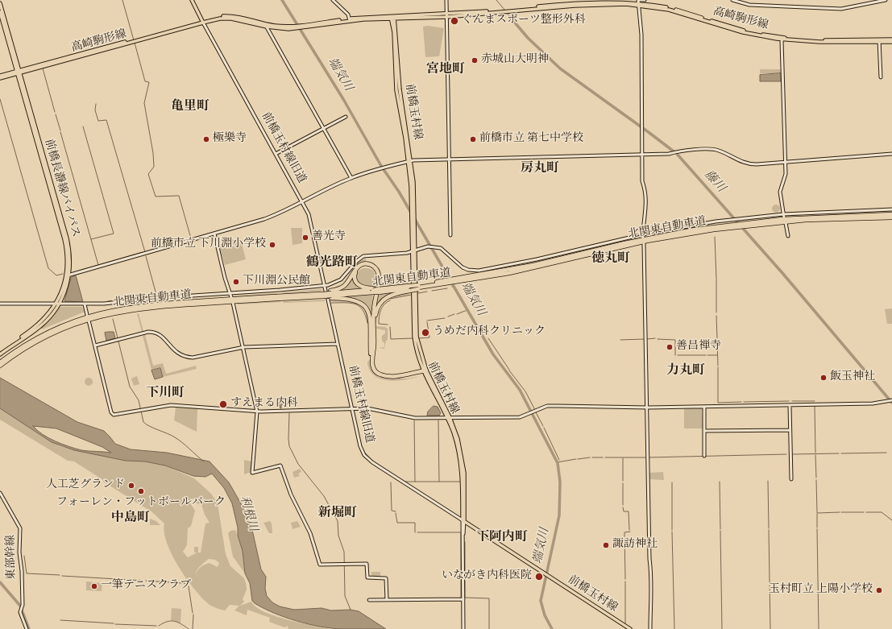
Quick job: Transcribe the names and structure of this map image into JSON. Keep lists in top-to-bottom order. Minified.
{"streets":{"highway":["北関東自動車道"],"main road":["高崎駒形線","前橋玉村線","前橋長瀞線バイパス"],"street":["前橋玉村線旧道","東部幹線"]},"crossings":[["高崎駒形線","前橋玉村線"],["高崎駒形線","前橋玉村線旧道"],["高崎駒形線","前橋長瀞線バイパス"],["前橋玉村線","前橋玉村線旧道"],["前橋玉村線旧道","北関東自動車道"]],"districts":["宮地町","亀里町","房丸町","徳丸町","鶴光路町","力丸町","下川町","新堀町","中島町","下阿内町"],"water":["端気川","藤川","利根川"],"places":["ぐんまスポーツ整形外科","赤城山大明神","極樂寺","前橋市立 第七中学校","善光寺","前橋市立 下川淵小学校","下川淵公民館","うめだ内科クリニック","善昌禅寺","飯玉神社","すえまる内科","人工芝グランド","フォーレン・フットボールパーク","諏訪神社","いながき内科医院","一筆テニスクラブ","玉村町立 上陽小学校"]}
